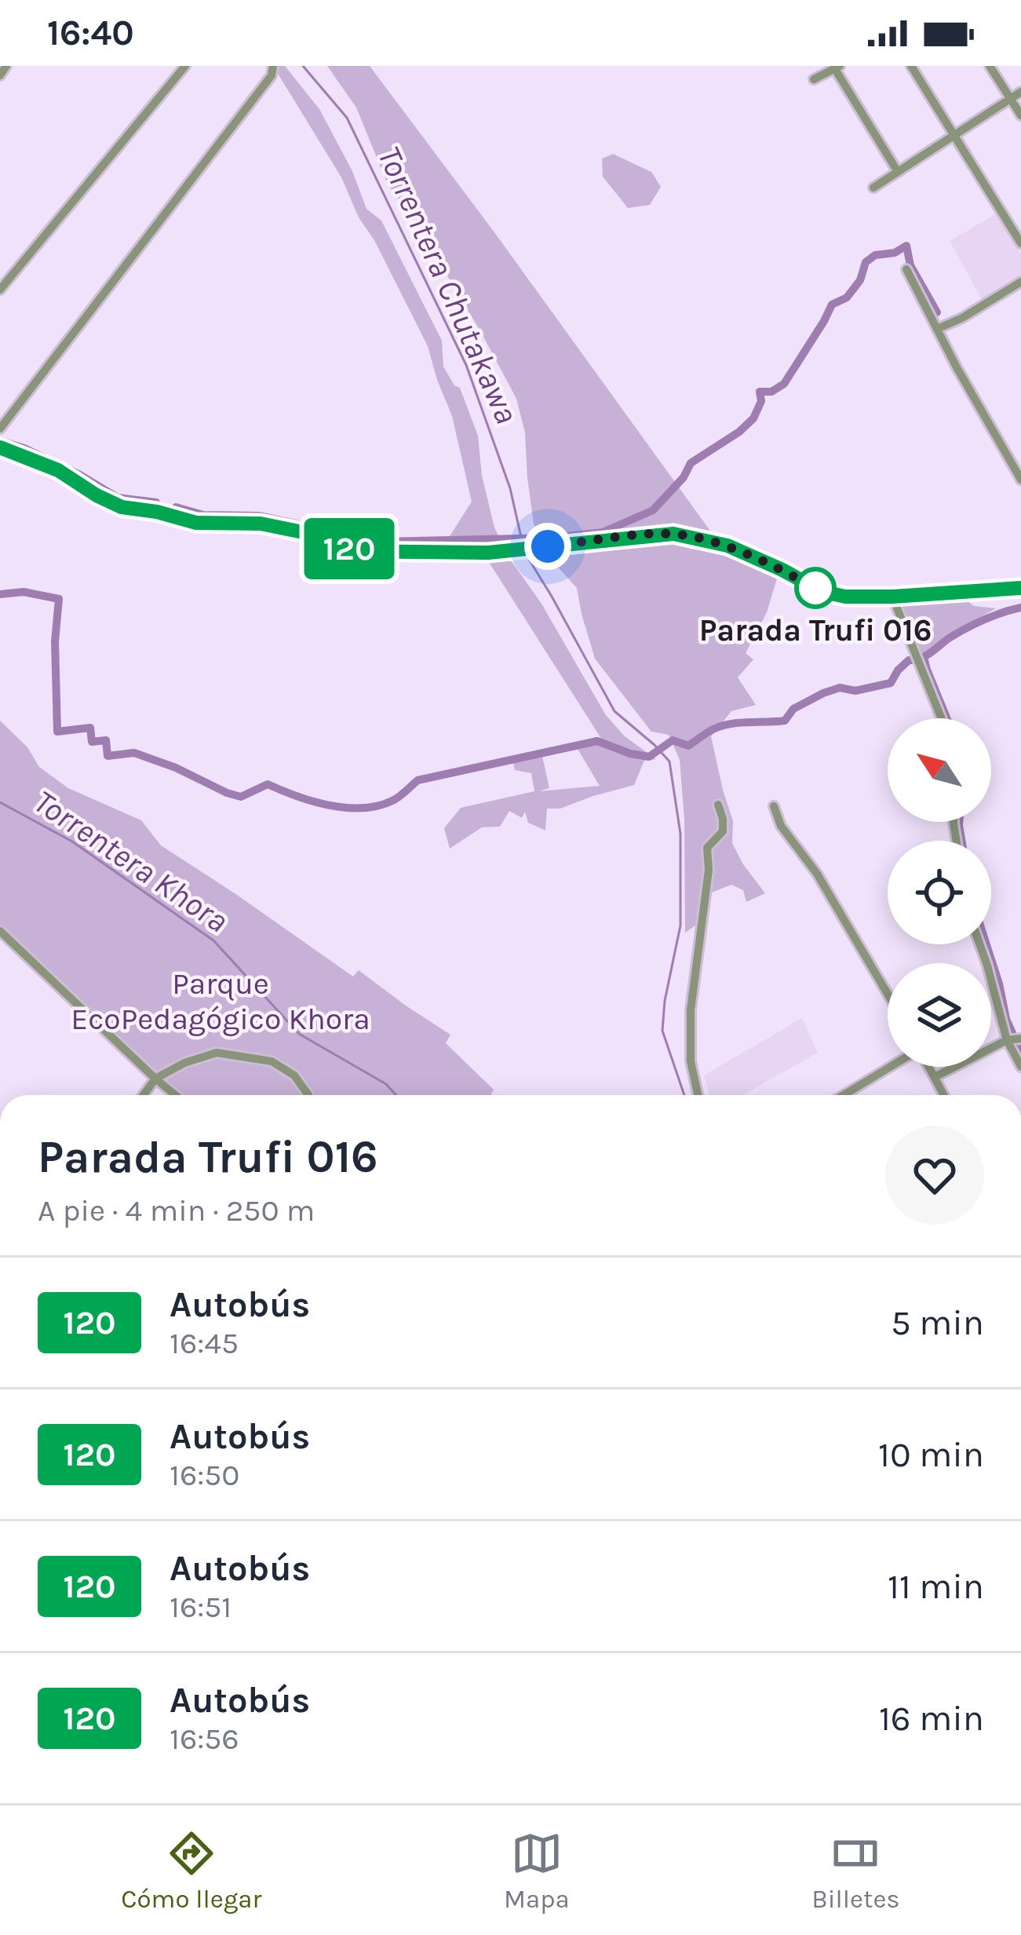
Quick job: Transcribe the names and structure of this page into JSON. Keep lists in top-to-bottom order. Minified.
{"water":["Torrentera Chutakawa","Torrentera Khora"],"parks":["Parque EcoPedagógico Khora"],"places":["Parada Trufi 016"],"lines":["bus line 120"],"north":"top left","page":{"status":"16:40","on_map":"120","heading":["Parada Trufi 016","A pie · 4 min · 250 m"],"list":[{"mark":"120","name":"Autobús","note":"16:45","value":"5 min"},{"mark":"120","name":"Autobús","note":"16:50","value":"10 min"},{"mark":"120","name":"Autobús","note":"16:51","value":"11 min"},{"mark":"120","name":"Autobús","note":"16:56","value":"16 min"}],"tabs":["Cómo llegar","Mapa","Billetes"]}}
